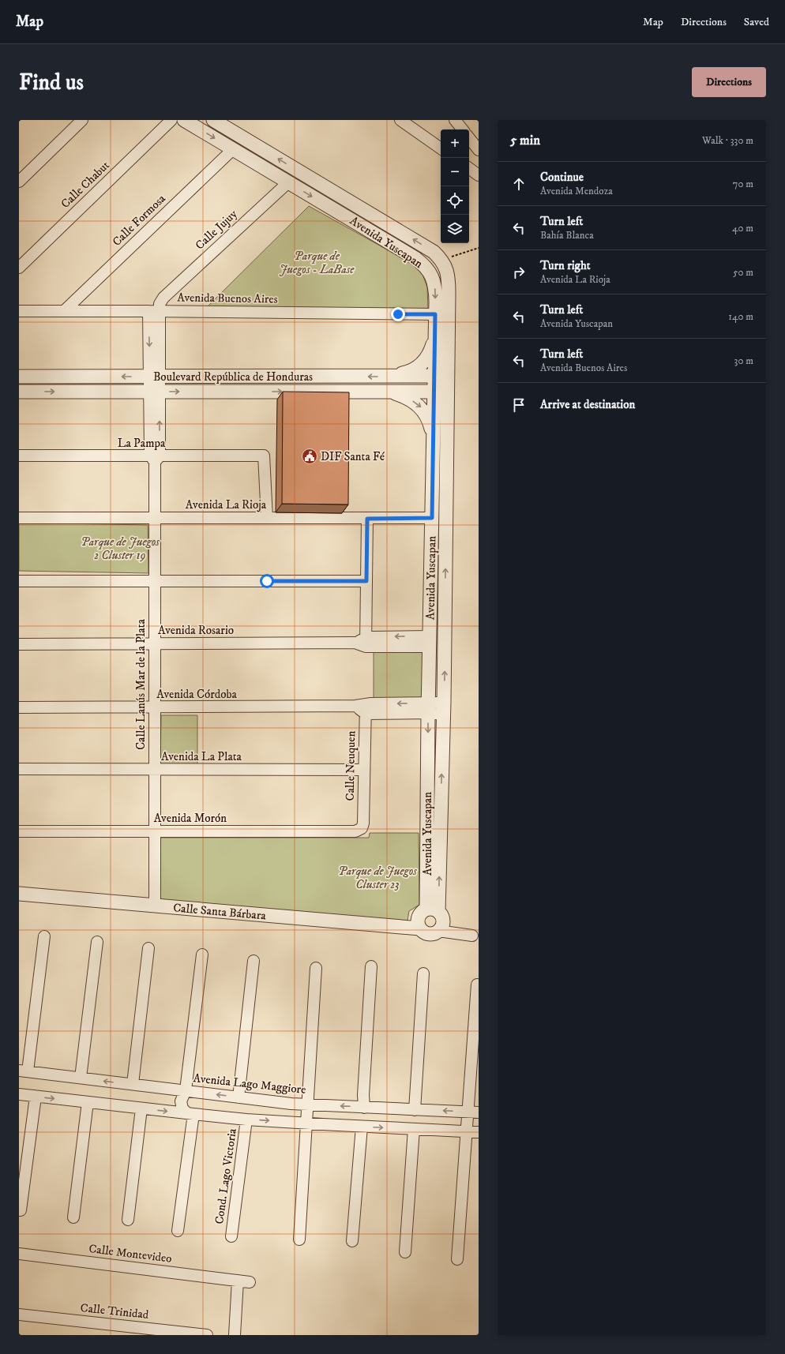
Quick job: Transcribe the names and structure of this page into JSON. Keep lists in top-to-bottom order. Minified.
{"streets":{"street":["Calle Chabut","Calle Formosa","Calle Jujuy","Avenida Yuscapan","Avenida Buenos Aires","Boulevard República de Honduras","La Pampa","Avenida La Rioja","Avenida Rosario","Calle Lanús Mar de la Plata","Avenida Córdoba","Avenida La Plata","Calle Neuquen","Avenida Morón","Calle Santa Bárbara","Avenida Lago Maggiore","Cond. Lago Victoria","Calle Montevideo","Calle Trinidad"]},"crossings":[["Calle Formosa","Avenida Yuscapan"],["Calle Formosa","Avenida Buenos Aires"],["Calle Jujuy","Avenida Yuscapan"],["Calle Jujuy","Calle Lanús Mar de la Plata"],["Avenida Yuscapan","Avenida Buenos Aires"],["Avenida Yuscapan","Boulevard República de Honduras"],["Avenida Yuscapan","Avenida La Rioja"],["Avenida Yuscapan","Avenida Rosario"],["Avenida Yuscapan","Avenida Córdoba"],["Avenida Yuscapan","Calle Santa Bárbara"],["Avenida Buenos Aires","Calle Lanús Mar de la Plata"],["Boulevard República de Honduras","Calle Lanús Mar de la Plata"],["La Pampa","Avenida La Rioja"],["La Pampa","Calle Lanús Mar de la Plata"],["Avenida La Rioja","Calle Lanús Mar de la Plata"],["Avenida Rosario","Calle Lanús Mar de la Plata"],["Calle Lanús Mar de la Plata","Avenida Córdoba"],["Calle Lanús Mar de la Plata","Avenida La Plata"],["Calle Lanús Mar de la Plata","Avenida Morón"],["Calle Lanús Mar de la Plata","Calle Santa Bárbara"],["Avenida Córdoba","Calle Neuquen"],["Avenida La Plata","Calle Neuquen"],["Calle Neuquen","Avenida Morón"]],"parks":["Parque de Juegos - LaBase","Parque de Juegos 2 Cluster 19","Parque de Juegos Cluster 23"],"places":{"public building":["DIF Santa Fé"]},"page":{"header":"Map","nav":["Map","Directions","Saved"],"buttons":"Directions","title":"Find us","heading":["5 min","Walk · 330 m"],"map_buttons":["+","−"],"list":[["Continue","Avenida Mendoza","70 m"],["Turn left","Bahía Blanca","40 m"],["Turn right","Avenida La Rioja","50 m"],["Turn left","Avenida Yuscapan","140 m"],["Turn left","Avenida Buenos Aires","30 m"],"Arrive at destination"]}}
